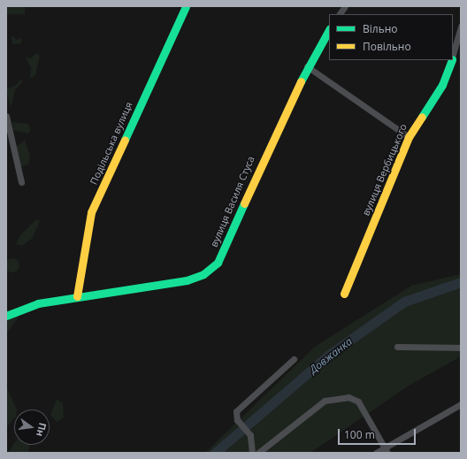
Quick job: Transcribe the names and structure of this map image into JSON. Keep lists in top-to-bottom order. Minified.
{"streets":{"street":["Подільська вулиця","вулиця Вербицького","вулиця Василя Стуса"]},"crossings":[["Подільська вулиця","вулиця Василя Стуса"]],"water":["Довжанка"],"legend":["Вільно","Повільно"],"scale_bar":"100 m","north":"right"}
